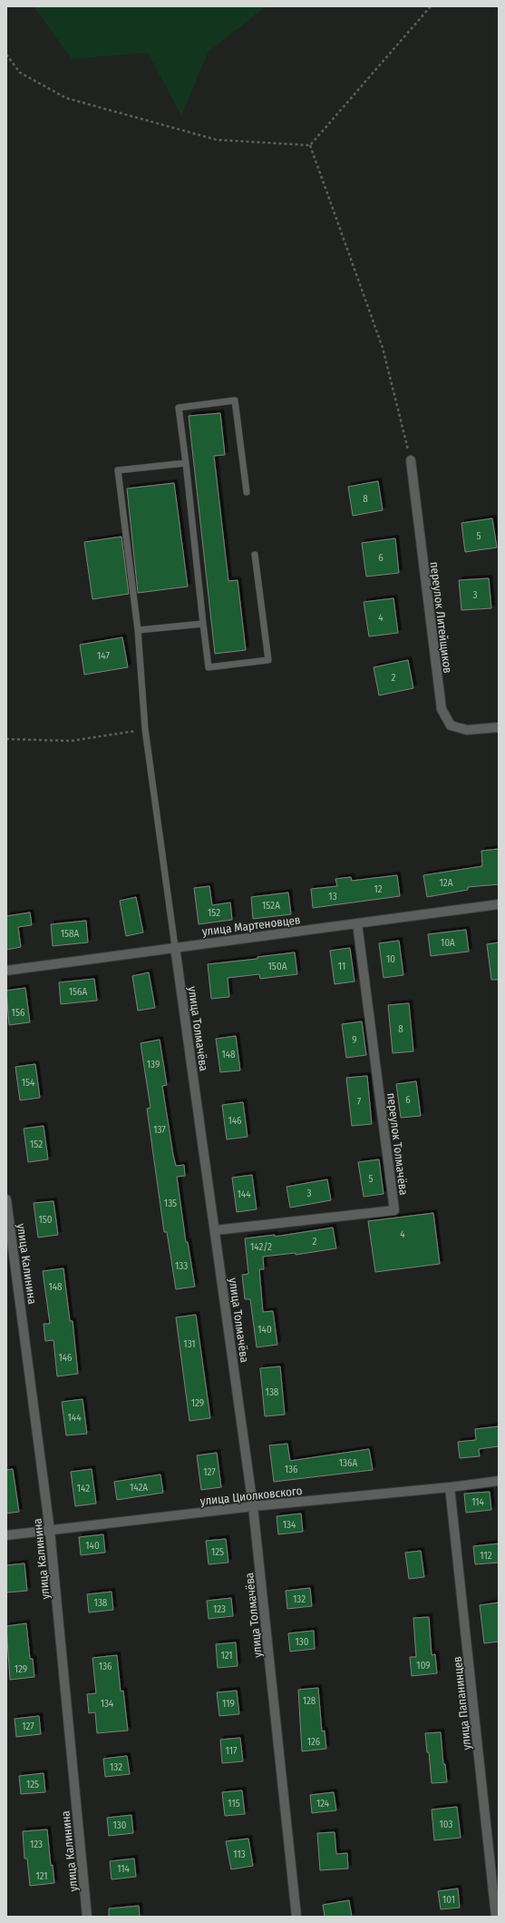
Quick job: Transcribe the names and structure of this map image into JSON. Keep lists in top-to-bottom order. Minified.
{"streets":{"street":["переулок Литейщиков","улица Мартеновцев","улица Толмачёва","переулок Толмачёва","улица Калинина","улица Циолковского","улица Папанинцев"]},"crossings":[["улица Мартеновцев","улица Толмачёва"],["улица Мартеновцев","переулок Толмачёва"],["улица Толмачёва","переулок Толмачёва"],["улица Толмачёва","улица Циолковского"],["улица Калинина","улица Циолковского"],["улица Циолковского","улица Папанинцев"]],"house_numbers":["8","5","6","3","4","147","2","12А","12","13","152А","152","158А","10А","10","150А","11","156А","156","8","9","148","139","154","6","7","146","137","152","5","3","144","135","150","4","2","142/2","133","148","140","131","146","138","129","144","136А","136","127","142А","142","114","134","140","125","112","132","138","123","130","121","109","136","129","128","134","119","127","126","117","132","125","115","124","103","130","123","113","114","121","101"]}
